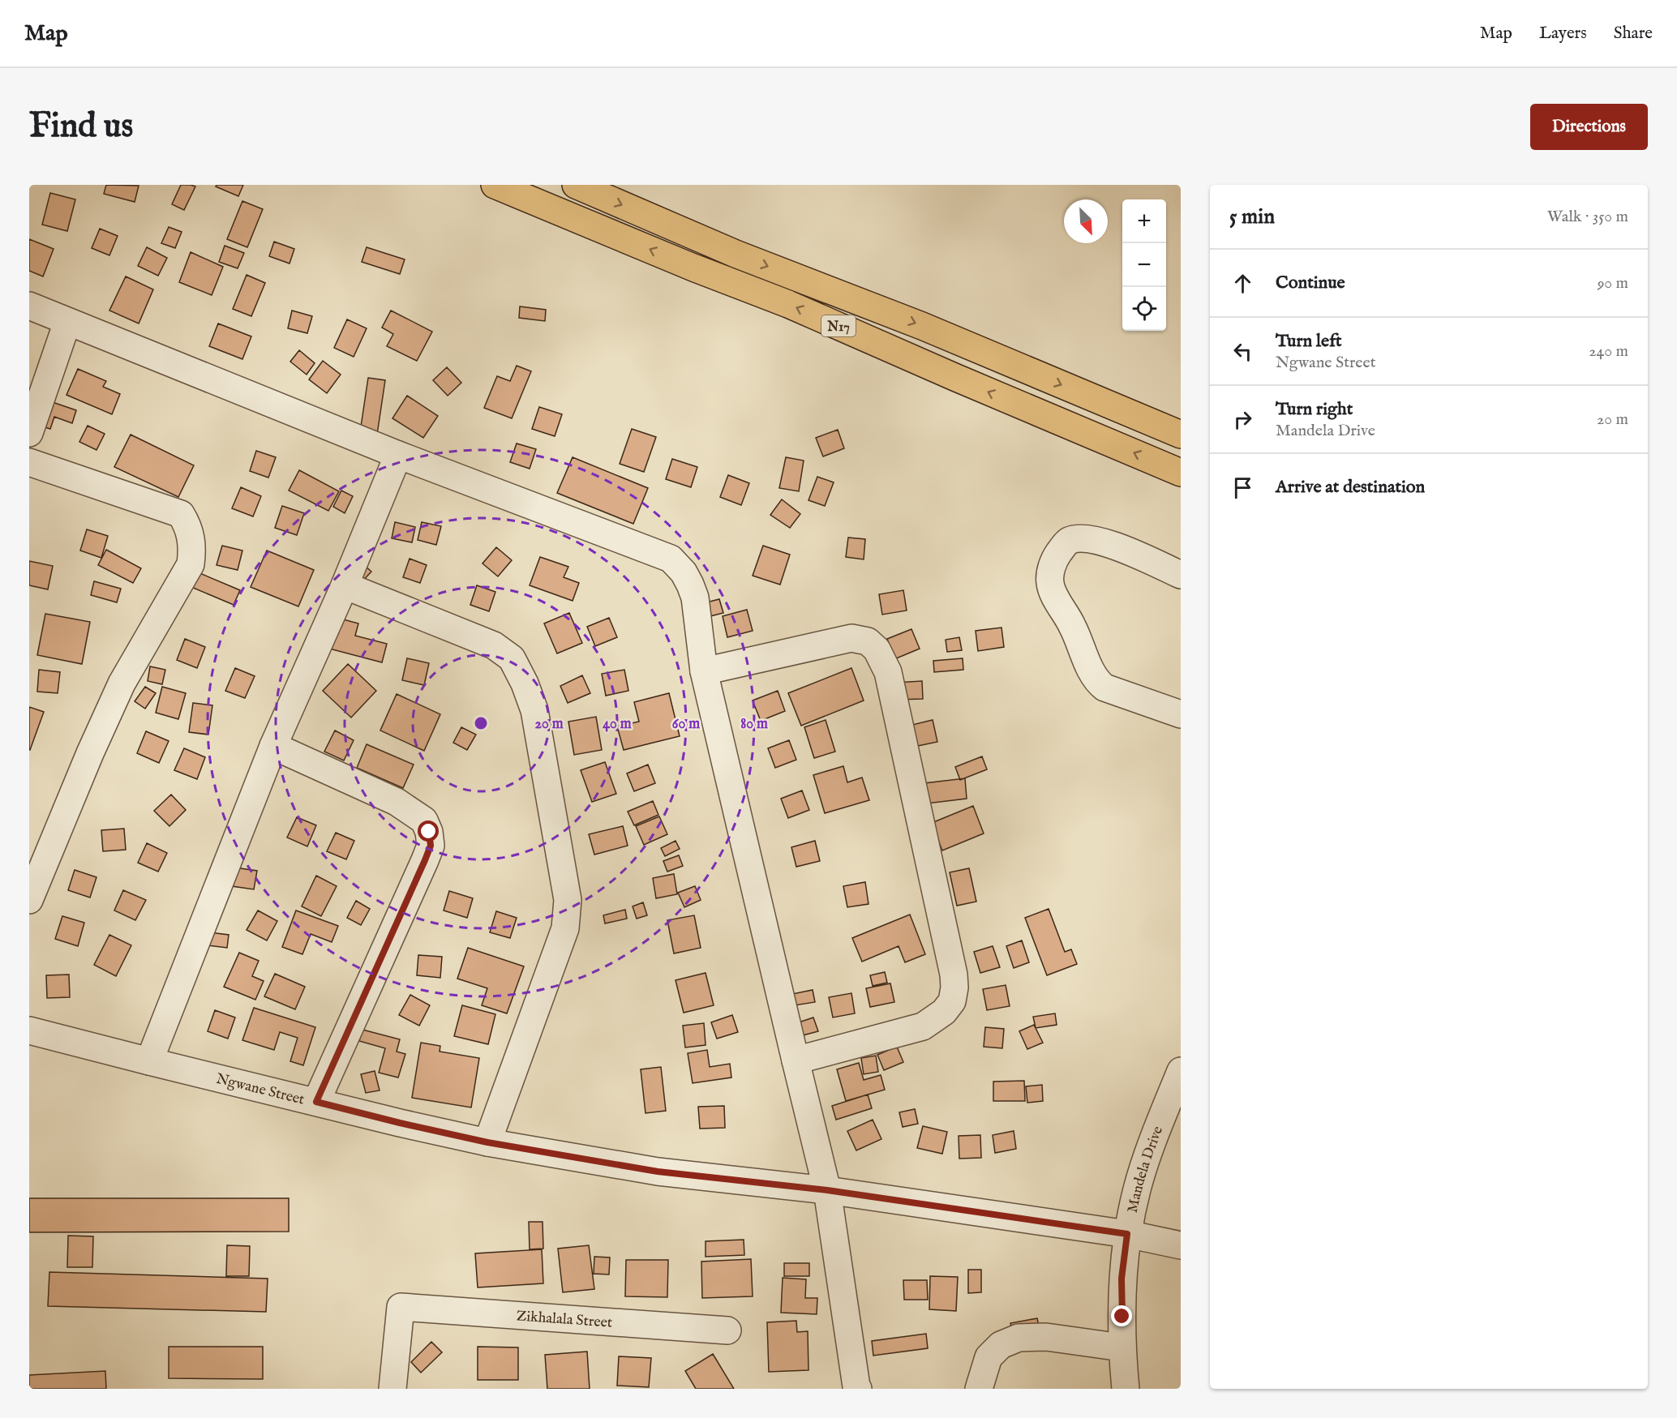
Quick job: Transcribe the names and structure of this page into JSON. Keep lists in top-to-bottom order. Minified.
{"streets":{"highway":["N17"],"street":["Ngwane Street","Mandela Drive","Zikhalala Street"]},"crossings":[["Ngwane Street","Mandela Drive"]],"north":"bottom right","page":{"header":"Map","nav":["Map","Layers","Share"],"buttons":"Directions","title":"Find us","heading":["5 min","Walk · 350 m"],"map_buttons":["+","−"],"list":[["Continue","90 m"],["Turn left","Ngwane Street","240 m"],["Turn right","Mandela Drive","20 m"],"Arrive at destination"]},"rings":["20 m","40 m","60 m","80 m"]}
